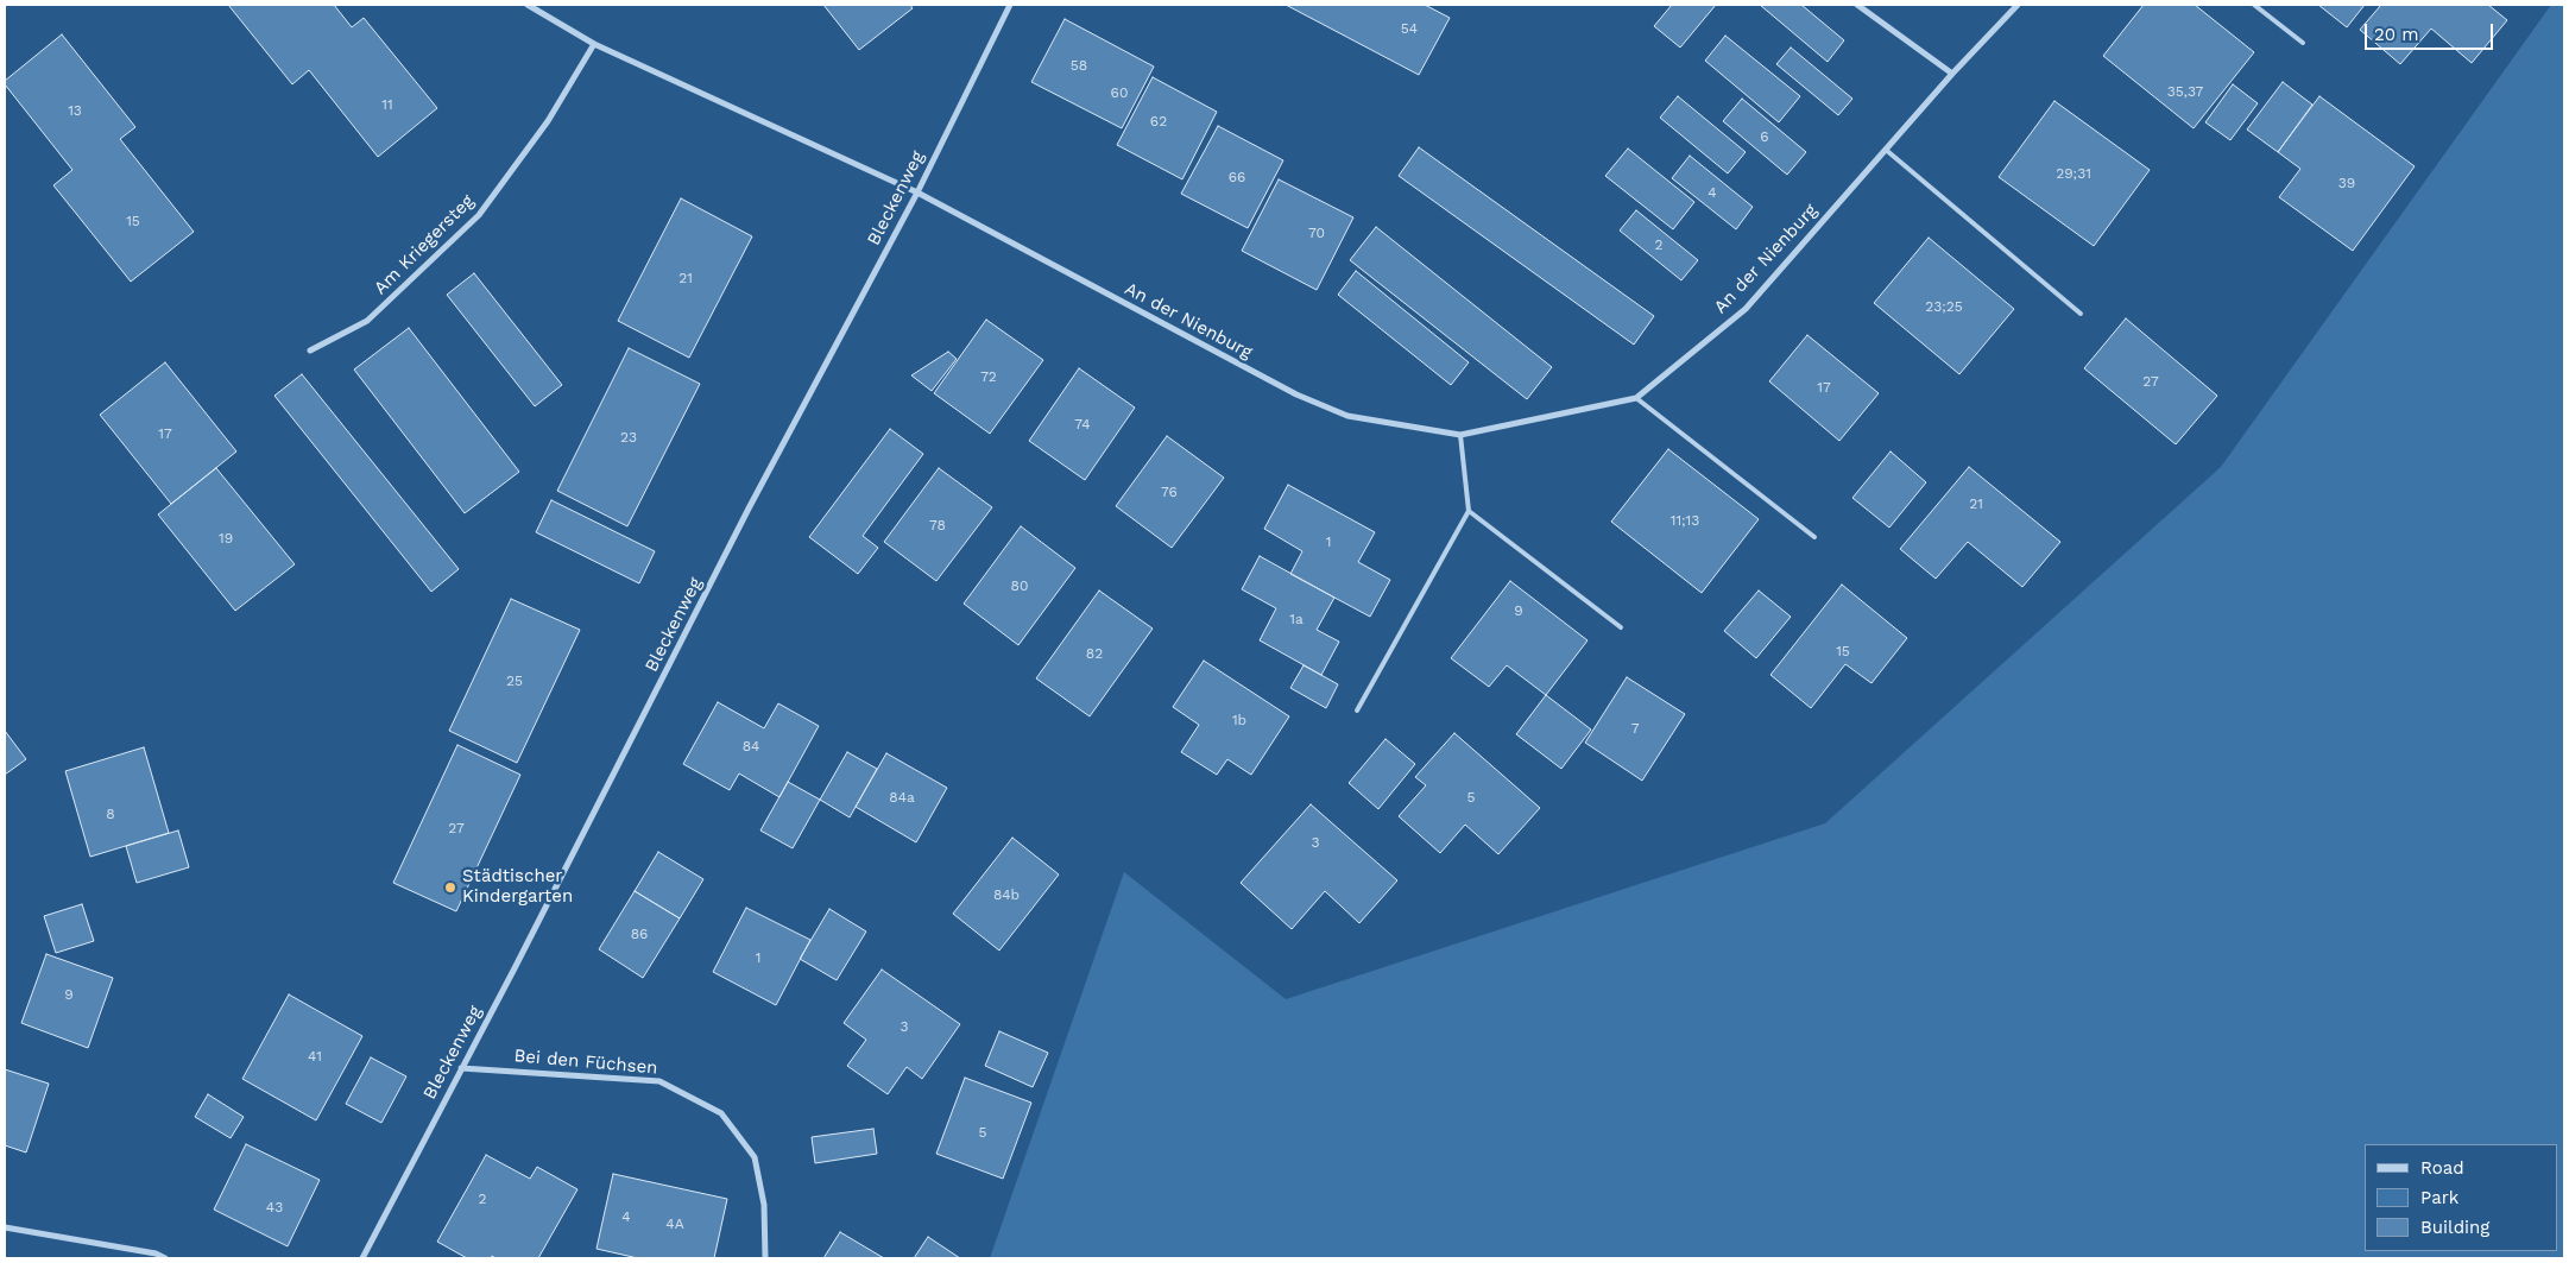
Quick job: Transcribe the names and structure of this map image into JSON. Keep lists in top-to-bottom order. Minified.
{"streets":{"street":["Bleckenweg","Am Kriegersteg","An der Nienburg","Bei den Füchsen"]},"crossings":[["Bleckenweg","An der Nienburg"],["Bleckenweg","Bei den Füchsen"]],"places":["Städtischer Kindergarten"],"house_numbers":["54","58","35,37","60","11","13","62","6","29;31","66","39","4","15","70","2","21","23;25","72","27","17","74","17","23","76","21","11;13","78","19","1","80","9","1a","15","82","25","1b","7","84","84a","5","8","27","3","84b","86","1","9","3","41","5","2","43","4","4A"],"legend":["Road","Park","Building"],"scale_bar":"20 m"}
